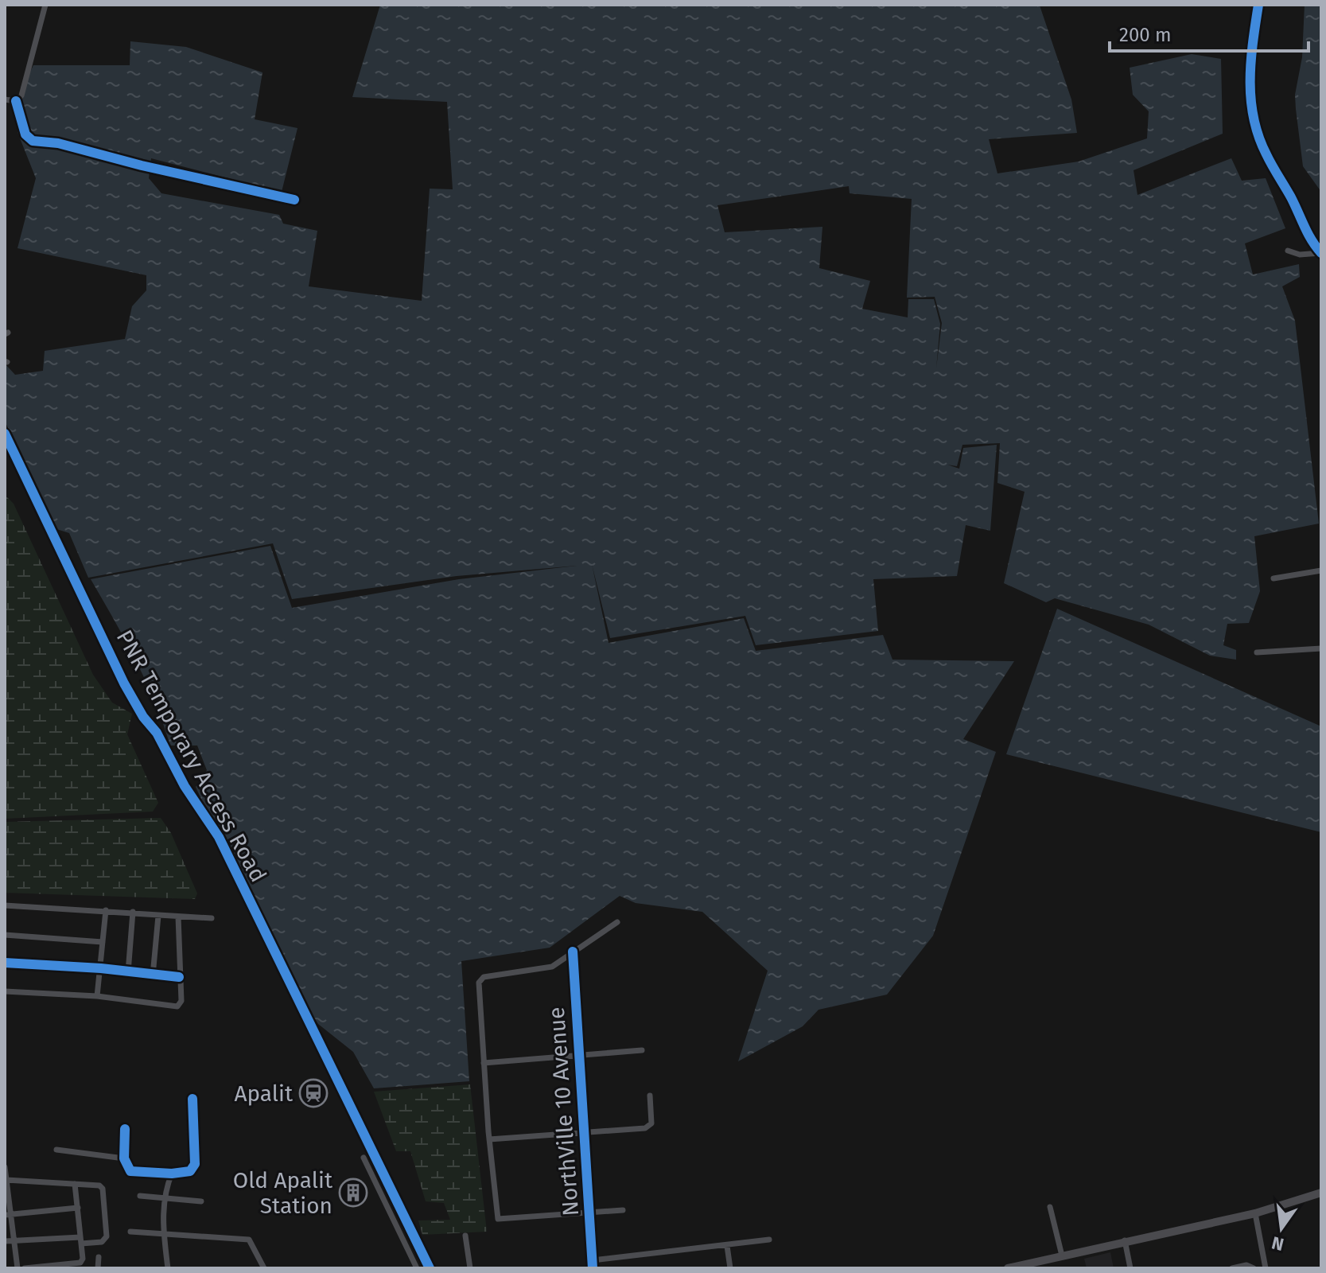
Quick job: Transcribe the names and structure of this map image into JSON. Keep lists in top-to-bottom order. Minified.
{"streets":{"street":["PNR Temporary Access Road","NorthVille 10 Avenue"]},"places":{"station":["Apalit"],"building":["Old Apalit Station"]},"scale_bar":"200 m","north":"bottom"}
